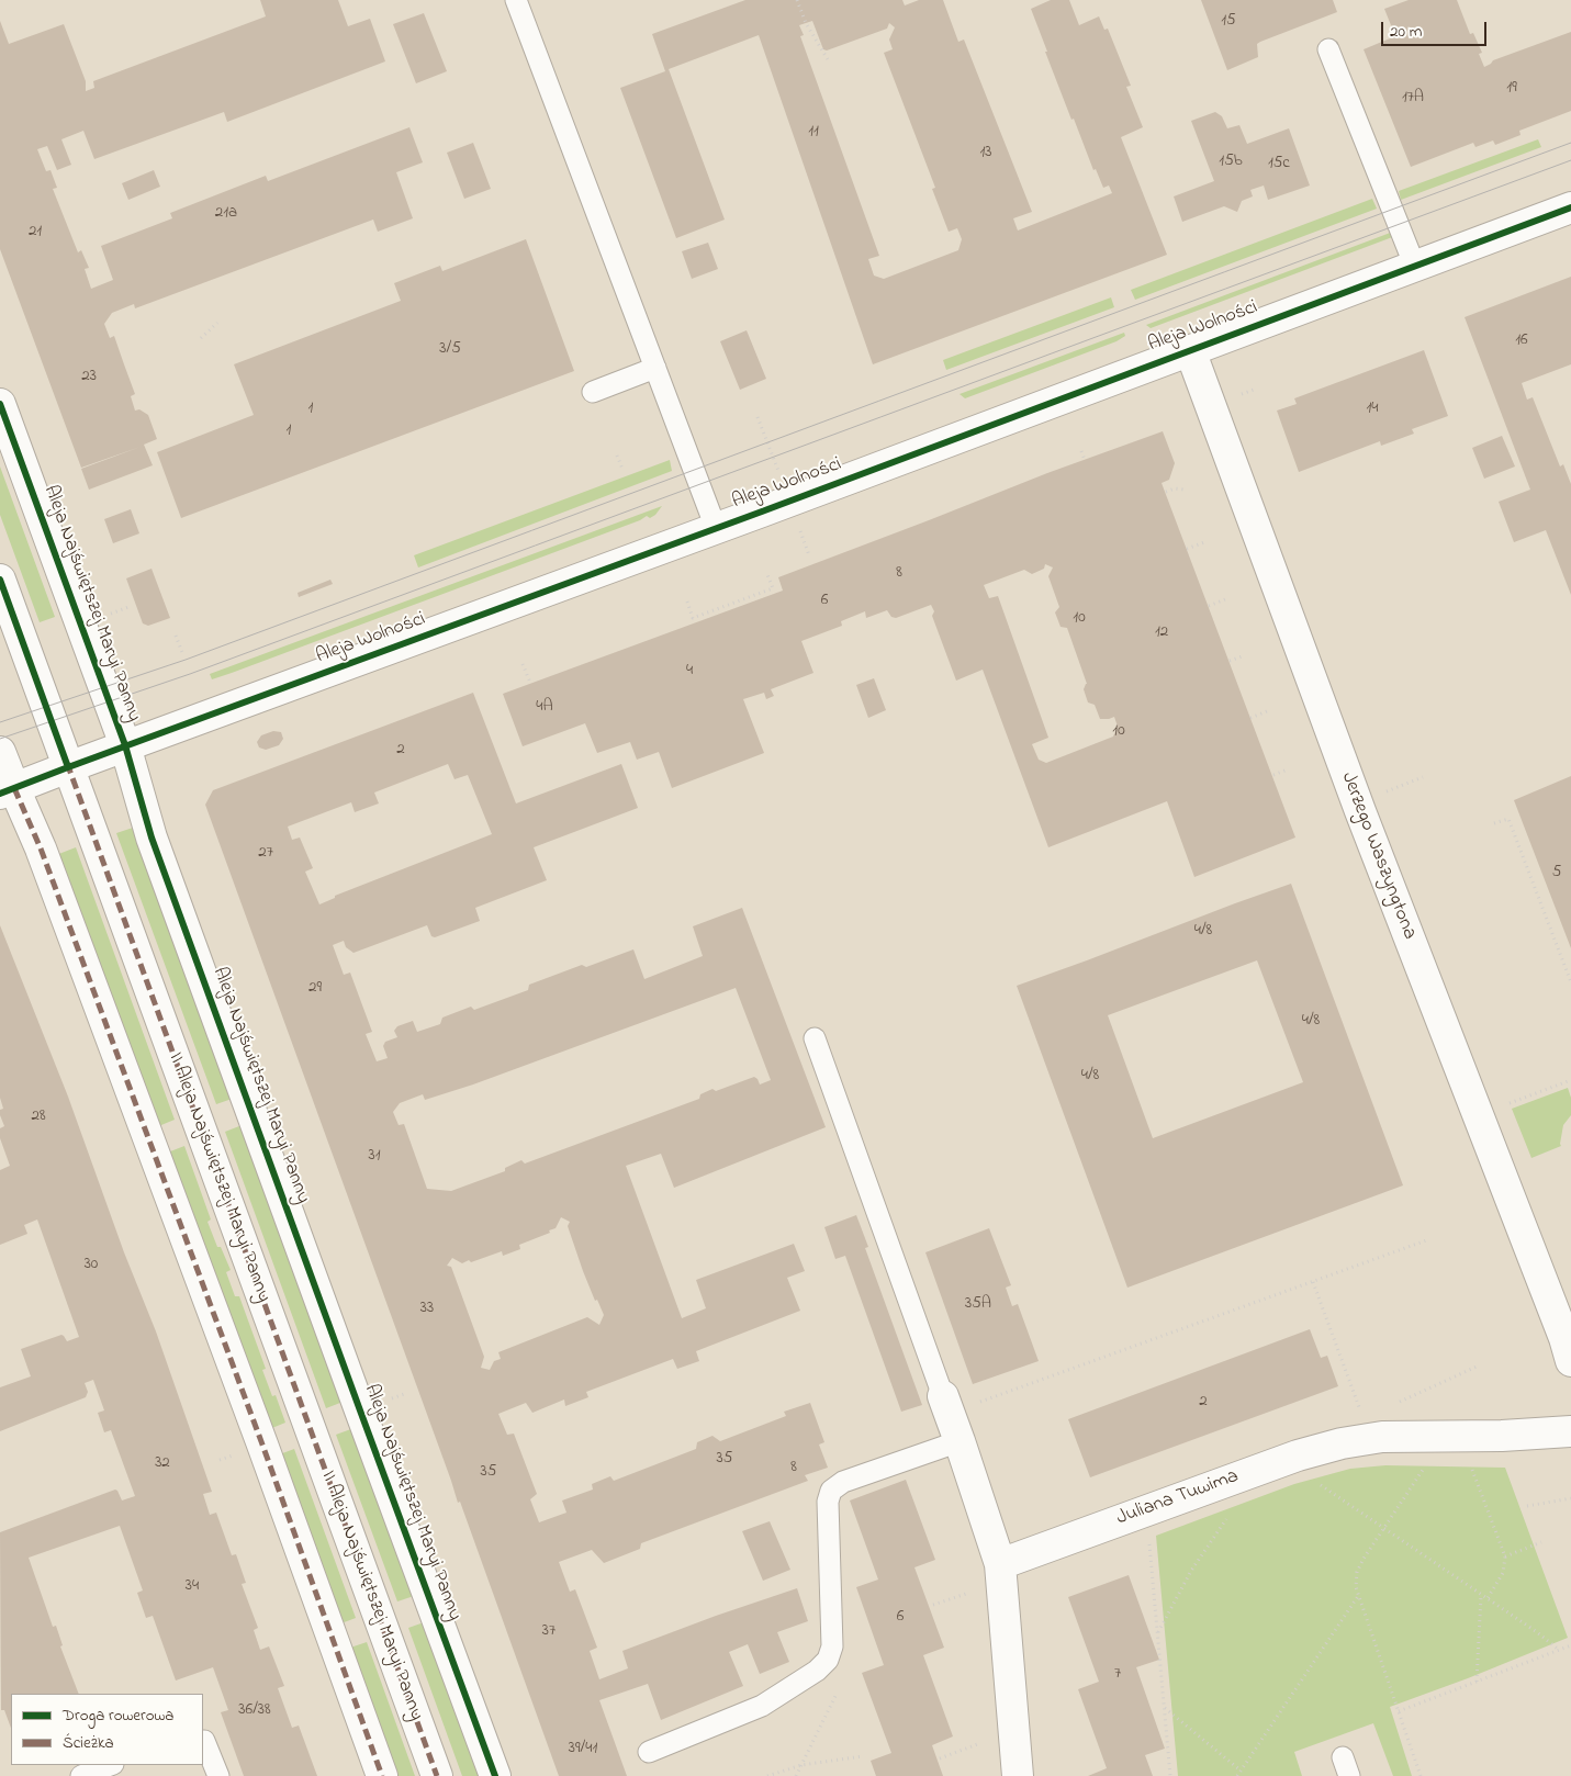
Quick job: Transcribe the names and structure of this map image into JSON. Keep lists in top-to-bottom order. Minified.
{"streets":{"street":["Aleja Wolności","Aleja Najświętszej Maryi Panny","Jerzego Waszyngtona","II Aleja Najświętszej Maryi Panny","Juliana Tuwima"]},"crossings":[["Aleja Wolności","Aleja Najświętszej Maryi Panny"],["Aleja Wolności","Jerzego Waszyngtona"],["Aleja Wolności","II Aleja Najświętszej Maryi Panny"]],"house_numbers":["15","19","17A","11","13","15b","15c","21a","21","16","3/5","23","1","14","1","8","6","10","12","4","4A","10","2","27","5","4/8","29","4/8","4/8","28","31","30","35A","33","2","35","32","8","35","34","6","37","7","36/38","39/41"],"legend":["Droga rowerowa","Ścieżka"],"scale_bar":"20 m"}
